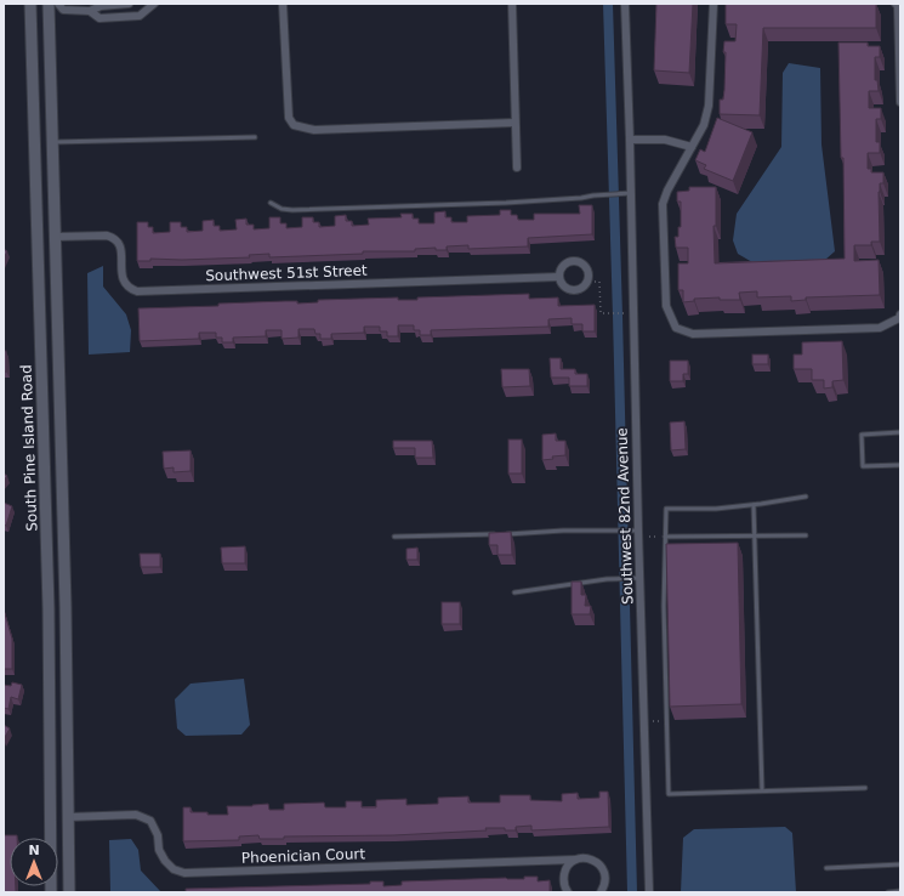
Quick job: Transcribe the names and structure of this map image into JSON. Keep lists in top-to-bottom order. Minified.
{"streets":{"main road":["South Pine Island Road"],"street":["Southwest 51st Street","Southwest 82nd Avenue","Phoenician Court"]},"north":"top"}
